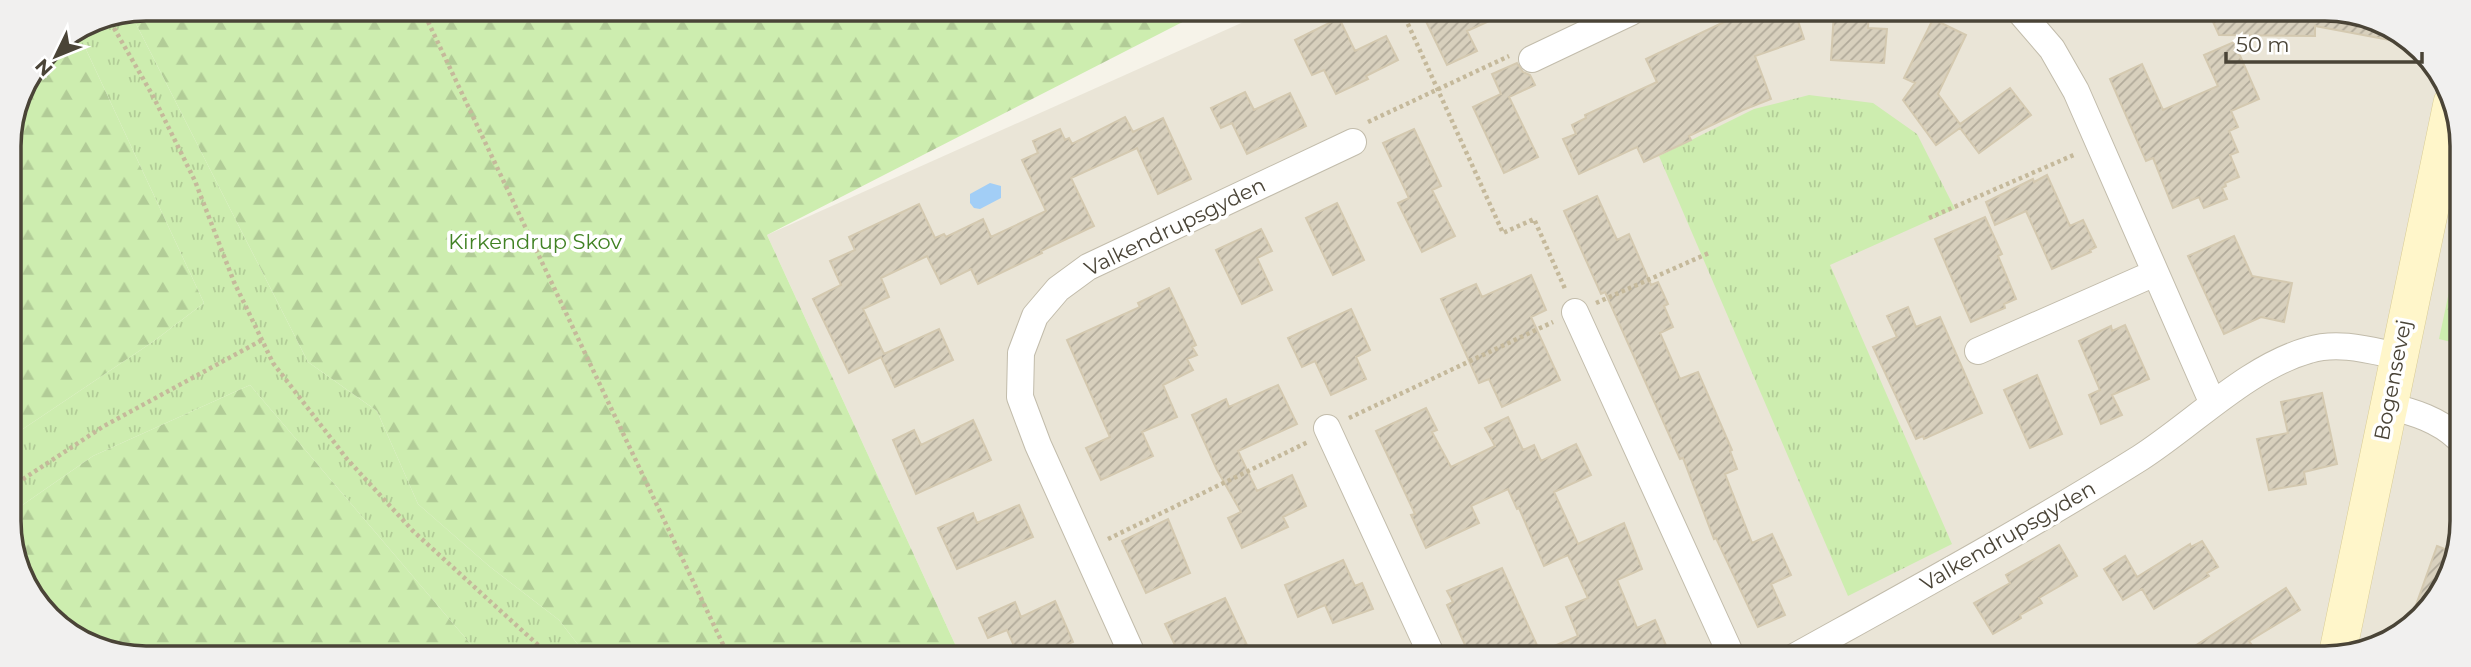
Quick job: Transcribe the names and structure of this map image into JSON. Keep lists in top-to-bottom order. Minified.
{"streets":{"main road":["Bogensevej"],"street":["Valkendrupsgyden"]},"crossings":[["Valkendrupsgyden","Bogensevej"]],"parks":["Kirkendrup Skov"],"scale_bar":"50 m","north":"bottom left"}
